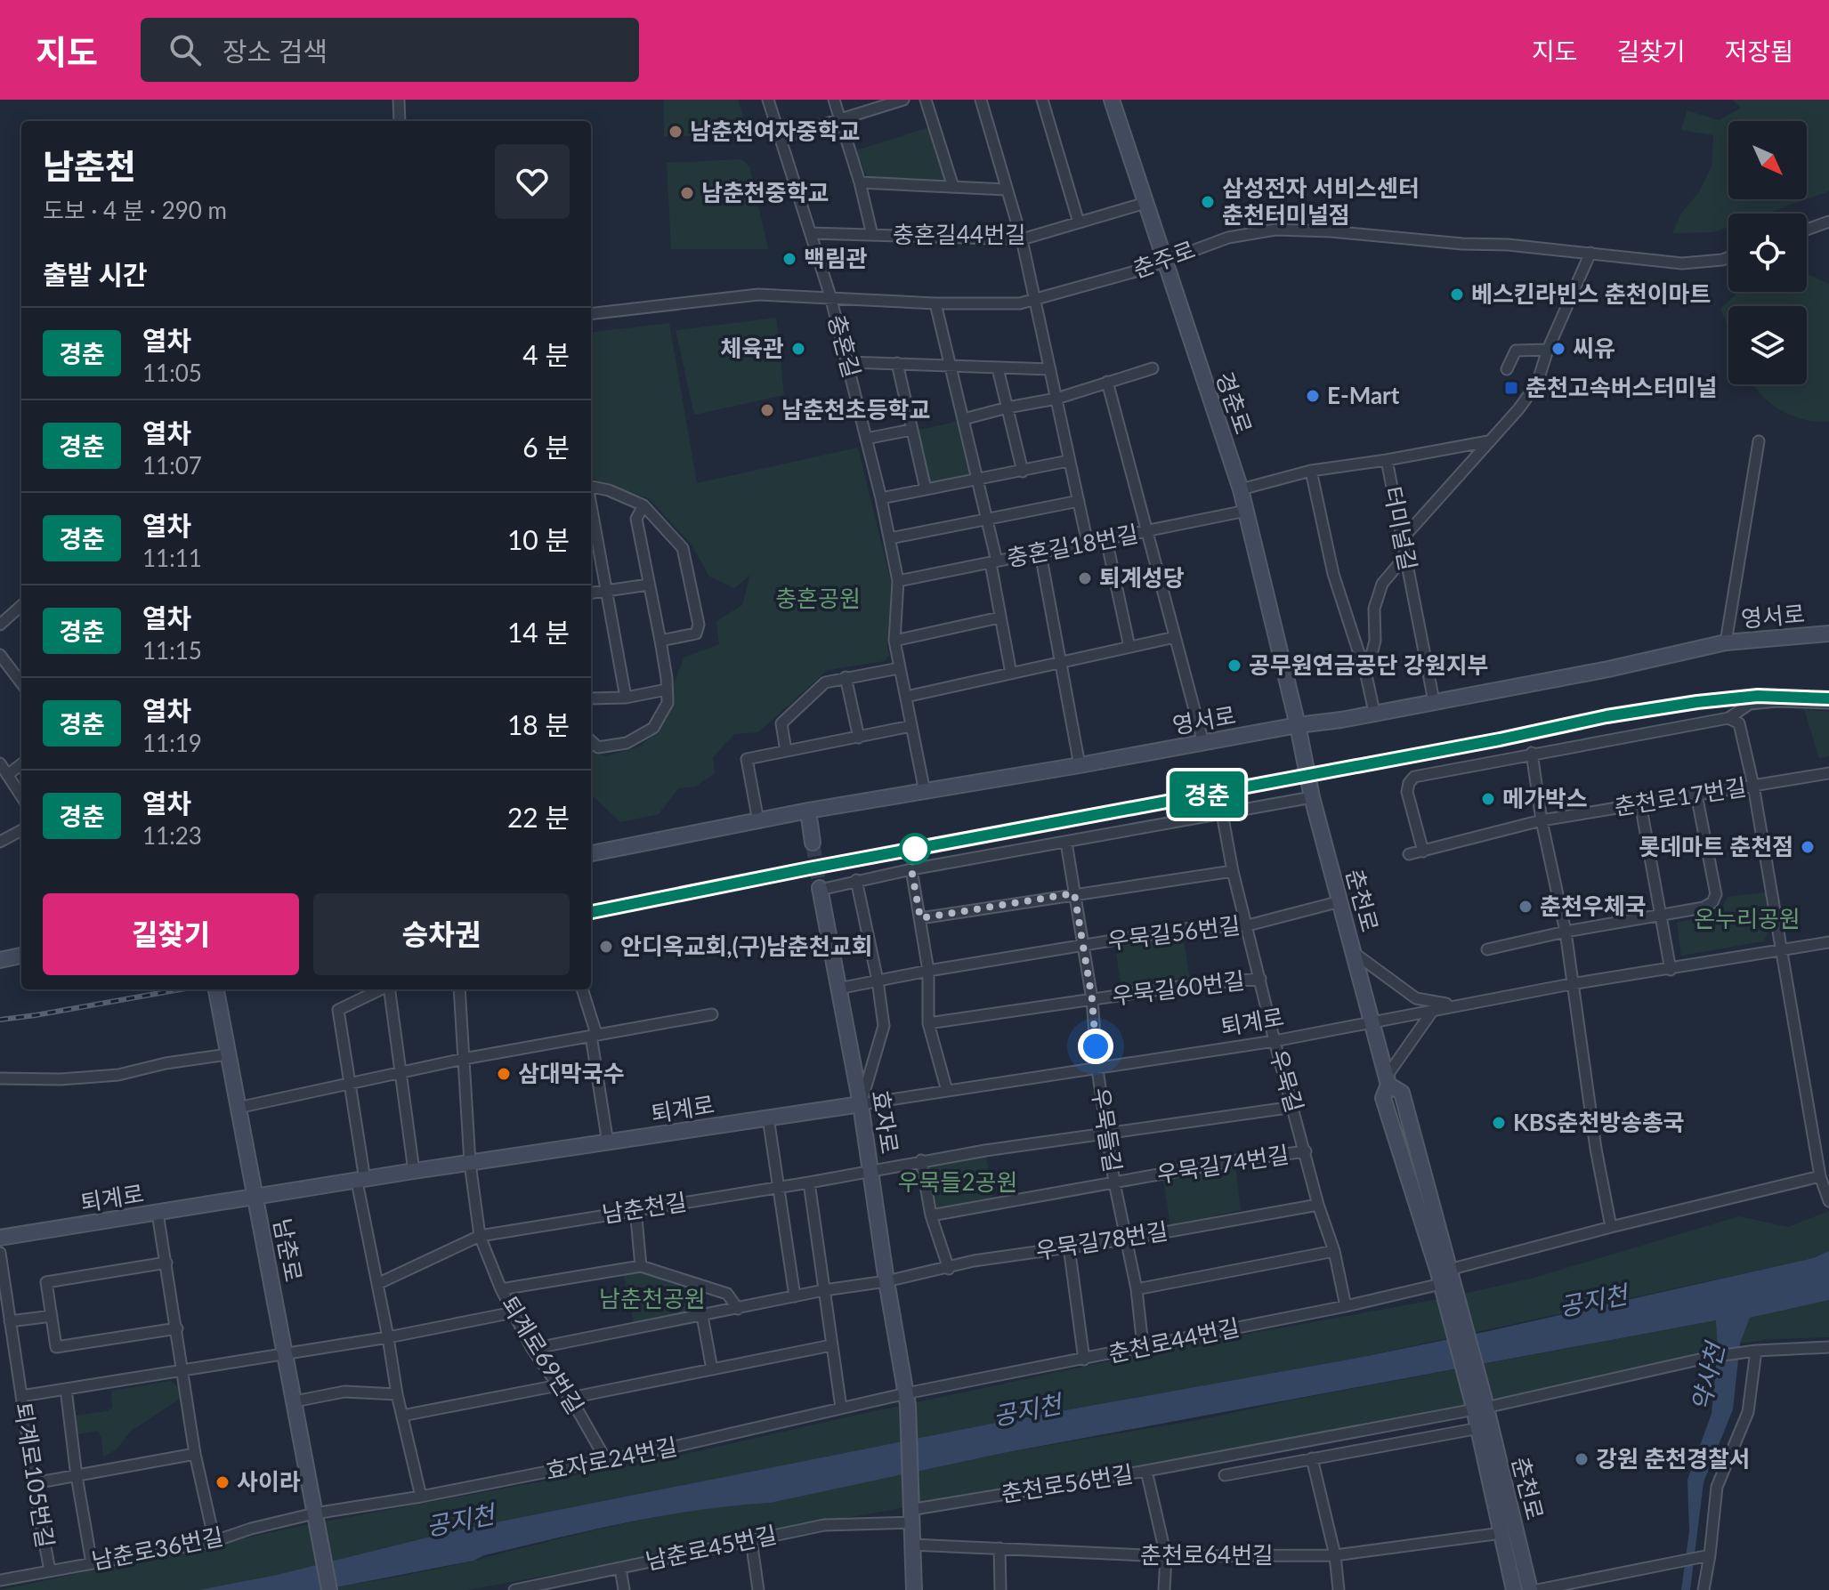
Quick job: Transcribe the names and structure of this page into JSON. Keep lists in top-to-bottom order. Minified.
{"streets":{"street":["충혼길44번길","춘주로","충혼길","경춘로","터미널길","충혼길18번길","영서로","춘천로17번길","춘천로","우묵길56번길","우묵길60번길","퇴계로","우묵길","효자로","우묵들길","우묵길74번길","남춘천길","우묵길78번길","남춘로","춘천로44번길","퇴계로69번길","효자로24번길","퇴계로105번길","춘천로56번길","남춘로45번길","남춘로36번길","춘천로64번길"]},"crossings":[["충혼길44번길","충혼길"],["충혼길44번길","경춘로"],["춘주로","충혼길"],["춘주로","경춘로"],["충혼길","충혼길18번길"],["충혼길","영서로"],["경춘로","터미널길"],["경춘로","충혼길18번길"],["경춘로","영서로"],["경춘로","춘천로"],["터미널길","영서로"],["영서로","춘천로"],["춘천로","우묵길56번길"],["춘천로","퇴계로"],["춘천로","춘천로44번길"],["춘천로","춘천로56번길"],["춘천로","춘천로64번길"],["우묵길56번길","우묵길"],["우묵길56번길","효자로"],["우묵길56번길","우묵들길"],["우묵길60번길","우묵길"],["우묵길60번길","우묵들길"],["퇴계로","우묵길"],["퇴계로","효자로"],["퇴계로","우묵들길"],["퇴계로","남춘로"],["퇴계로","퇴계로69번길"],["우묵길","우묵길74번길"],["우묵길","남춘천길"],["우묵길","우묵길78번길"],["우묵길","춘천로44번길"],["효자로","남춘천길"],["효자로","우묵길78번길"],["효자로","춘천로44번길"],["효자로","효자로24번길"],["효자로","춘천로56번길"],["효자로","남춘로45번길"],["우묵들길","우묵길74번길"],["우묵들길","남춘천길"],["우묵들길","우묵길78번길"],["우묵들길","춘천로44번길"],["남춘천길","퇴계로69번길"],["우묵길78번길","퇴계로69번길"],["남춘로","효자로24번길"],["남춘로","남춘로36번길"],["춘천로44번길","효자로24번길"],["퇴계로69번길","효자로24번길"],["효자로24번길","남춘로36번길"],["퇴계로105번길","남춘로36번길"],["춘천로56번길","남춘로45번길"]],"water":["공지천","약사천"],"parks":["충혼공원","온누리공원","우묵들2공원","남춘천공원"],"places":{"other":["남춘천여자중학교","남춘천중학교","삼성전자 서비스센터 춘천터미널점","백림관","베스킨라빈스 춘천이마트","체육관","씨유","E-Mart","남춘천초등학교","퇴계성당","공무원연금공단 강원지부","메가박스","롯데마트 춘천점","춘천우체국","안디옥교회,(구)남춘천교회","삼대막국수","KBS춘천방송총국","강원 춘천경찰서","사이라"],"transit":["춘천고속버스터미널"]},"north":"bottom right","page":{"header":"지도","search":"장소 검색","nav":["지도","길찾기","저장됨"],"on_map":"경춘","heading":[["남춘천","도보 · 4 분 · 290 m"],"출발 시간"],"list":[{"mark":"경춘","name":"열차","note":"11:05","value":"4 분"},{"mark":"경춘","name":"열차","note":"11:07","value":"6 분"},{"mark":"경춘","name":"열차","note":"11:11","value":"10 분"},{"mark":"경춘","name":"열차","note":"11:15","value":"14 분"},{"mark":"경춘","name":"열차","note":"11:19","value":"18 분"},{"mark":"경춘","name":"열차","note":"11:23","value":"22 분"}],"buttons":["길찾기","승차권"]}}
